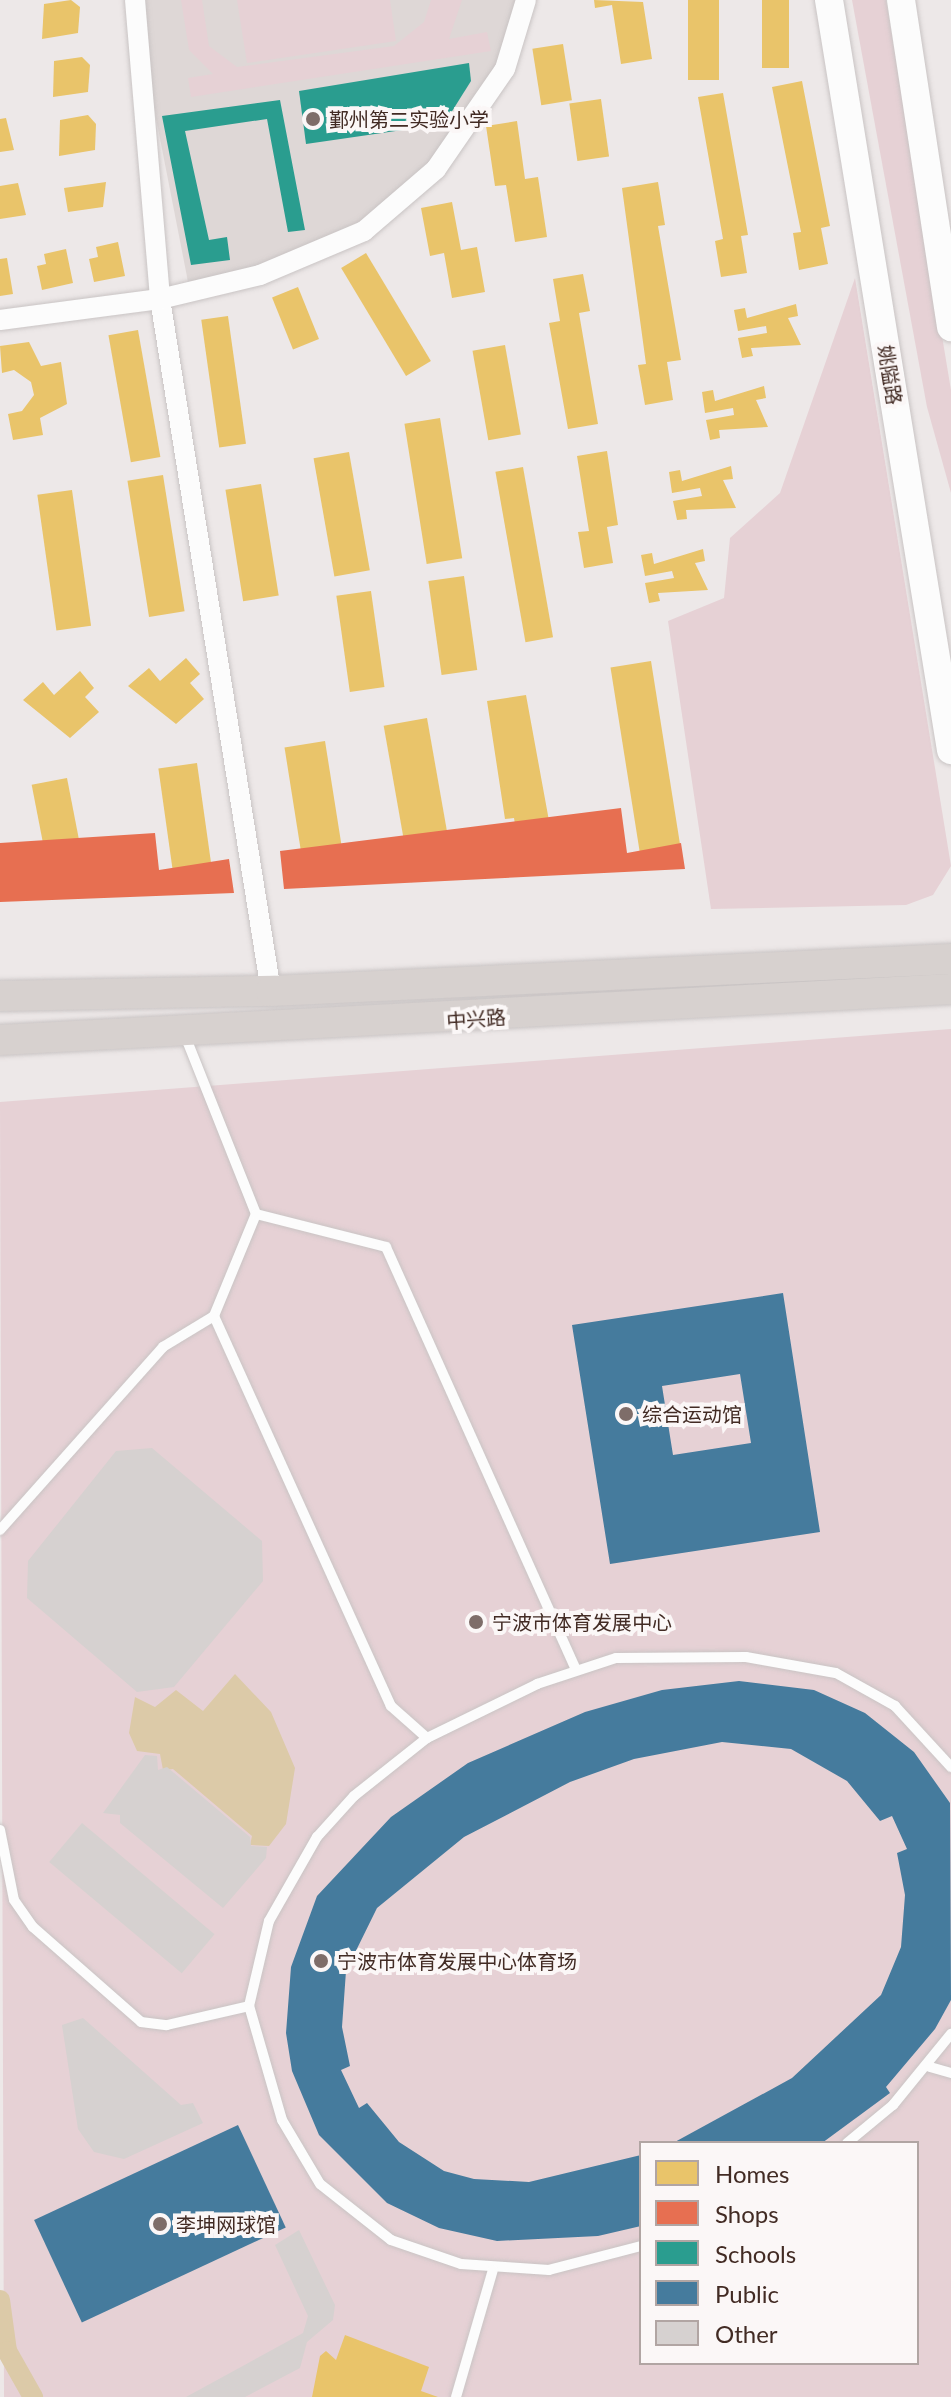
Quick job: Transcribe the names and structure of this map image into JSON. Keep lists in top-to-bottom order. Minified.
{"streets":{"main road":["姚隘路","中兴路"]},"places":["鄞州第二实验小学","综合运动馆","宁波市体育发展中心","宁波市体育发展中心体育场","李坤网球馆"],"legend":["Homes","Shops","Schools","Public","Other"]}
